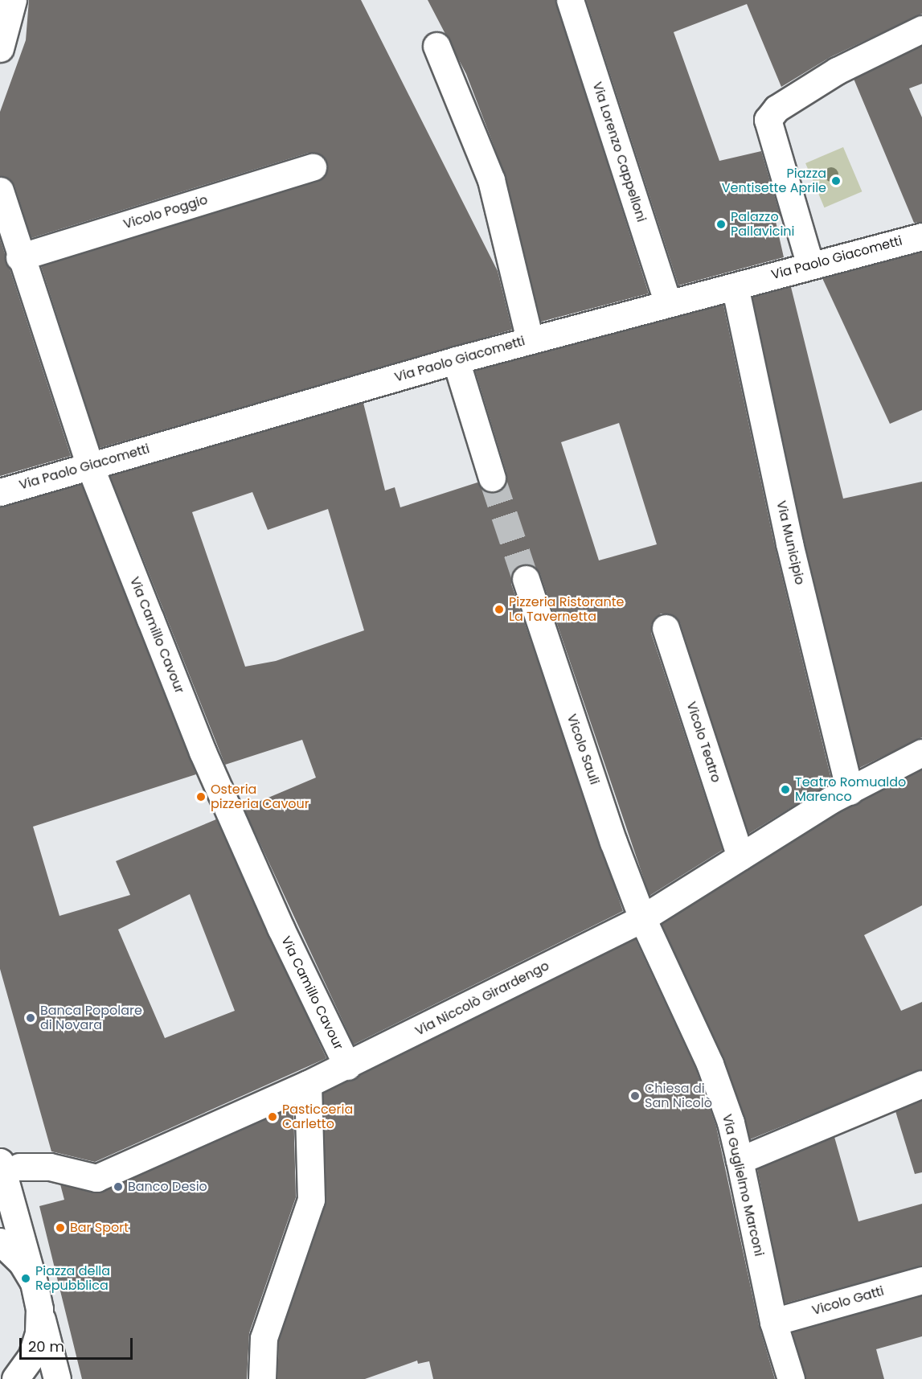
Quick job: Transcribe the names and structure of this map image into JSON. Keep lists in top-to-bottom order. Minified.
{"streets":{"street":["Via Lorenzo Cappelloni","Vicolo Poggio","Via Paolo Giacometti","Via Municipio","Via Camillo Cavour","Vicolo Teatro","Vicolo Sauli","Via Niccolò Girardengo","Via Guglielmo Marconi","Vicolo Gatti"]},"crossings":[["Via Lorenzo Cappelloni","Via Paolo Giacometti"],["Vicolo Poggio","Via Camillo Cavour"],["Via Paolo Giacometti","Via Camillo Cavour"],["Via Municipio","Via Niccolò Girardengo"],["Via Camillo Cavour","Via Niccolò Girardengo"],["Vicolo Teatro","Via Niccolò Girardengo"],["Vicolo Sauli","Via Niccolò Girardengo"],["Vicolo Sauli","Via Guglielmo Marconi"],["Via Niccolò Girardengo","Via Guglielmo Marconi"],["Via Guglielmo Marconi","Vicolo Gatti"]],"places":["Piazza Ventisette Aprile","Palazzo Pallavicini","Pizzeria Ristorante La Tavernetta","Teatro Romualdo Marenco","Osteria pizzeria Cavour","Banca Popolare di Novara","Chiesa di San Nicolò","Pasticceria Carletto","Banco Desio","Bar Sport","Piazza della Repubblica"],"scale_bar":"20 m"}
